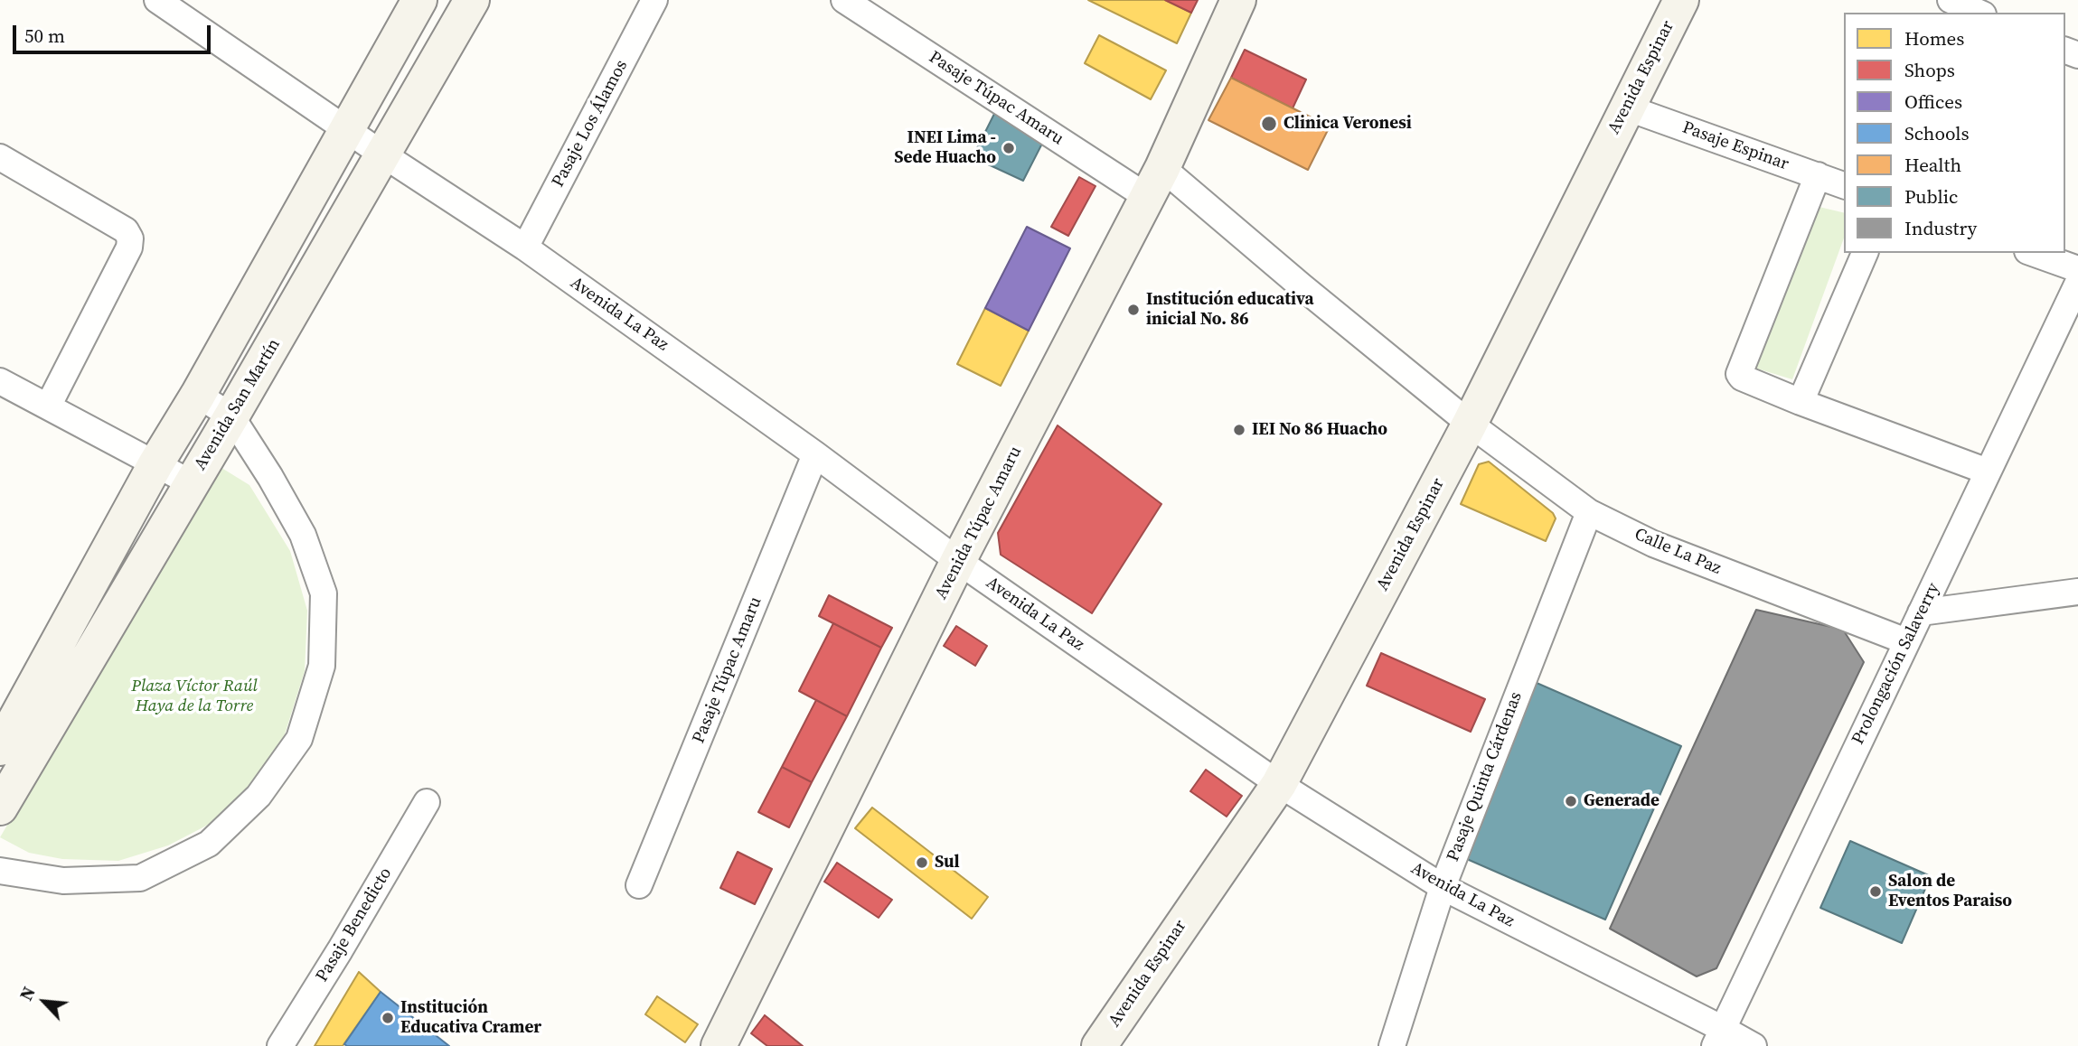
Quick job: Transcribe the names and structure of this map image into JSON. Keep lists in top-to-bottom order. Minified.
{"streets":{"street":["Avenida Espinar","Pasaje Túpac Amaru","Pasaje Los Álamos","Pasaje Espinar","Avenida La Paz","Avenida San Martín","Avenida Túpac Amaru","Calle La Paz","Prolongación Salaverry","Pasaje Quinta Cárdenas","Pasaje Benedicto"]},"crossings":[["Avenida Espinar","Pasaje Túpac Amaru"],["Avenida Espinar","Pasaje Espinar"],["Avenida Espinar","Avenida La Paz"],["Avenida Espinar","Calle La Paz"],["Pasaje Túpac Amaru","Avenida La Paz"],["Pasaje Túpac Amaru","Avenida Túpac Amaru"],["Pasaje Túpac Amaru","Calle La Paz"],["Pasaje Los Álamos","Avenida La Paz"],["Avenida La Paz","Avenida San Martín"],["Avenida La Paz","Avenida Túpac Amaru"],["Avenida La Paz","Prolongación Salaverry"],["Avenida La Paz","Pasaje Quinta Cárdenas"],["Calle La Paz","Prolongación Salaverry"],["Calle La Paz","Pasaje Quinta Cárdenas"]],"parks":["Plaza Víctor Raúl Haya de la Torre"],"places":["Clinica Veronesi","INEI Lima - Sede Huacho","Institución educativa inicial No. 86","IEI No 86 Huacho","Generade","Sul","Salon de Eventos Paraiso","Institución Educativa Cramer"],"legend":["Homes","Shops","Offices","Schools","Health","Public","Industry"],"scale_bar":"50 m","north":"top left"}
